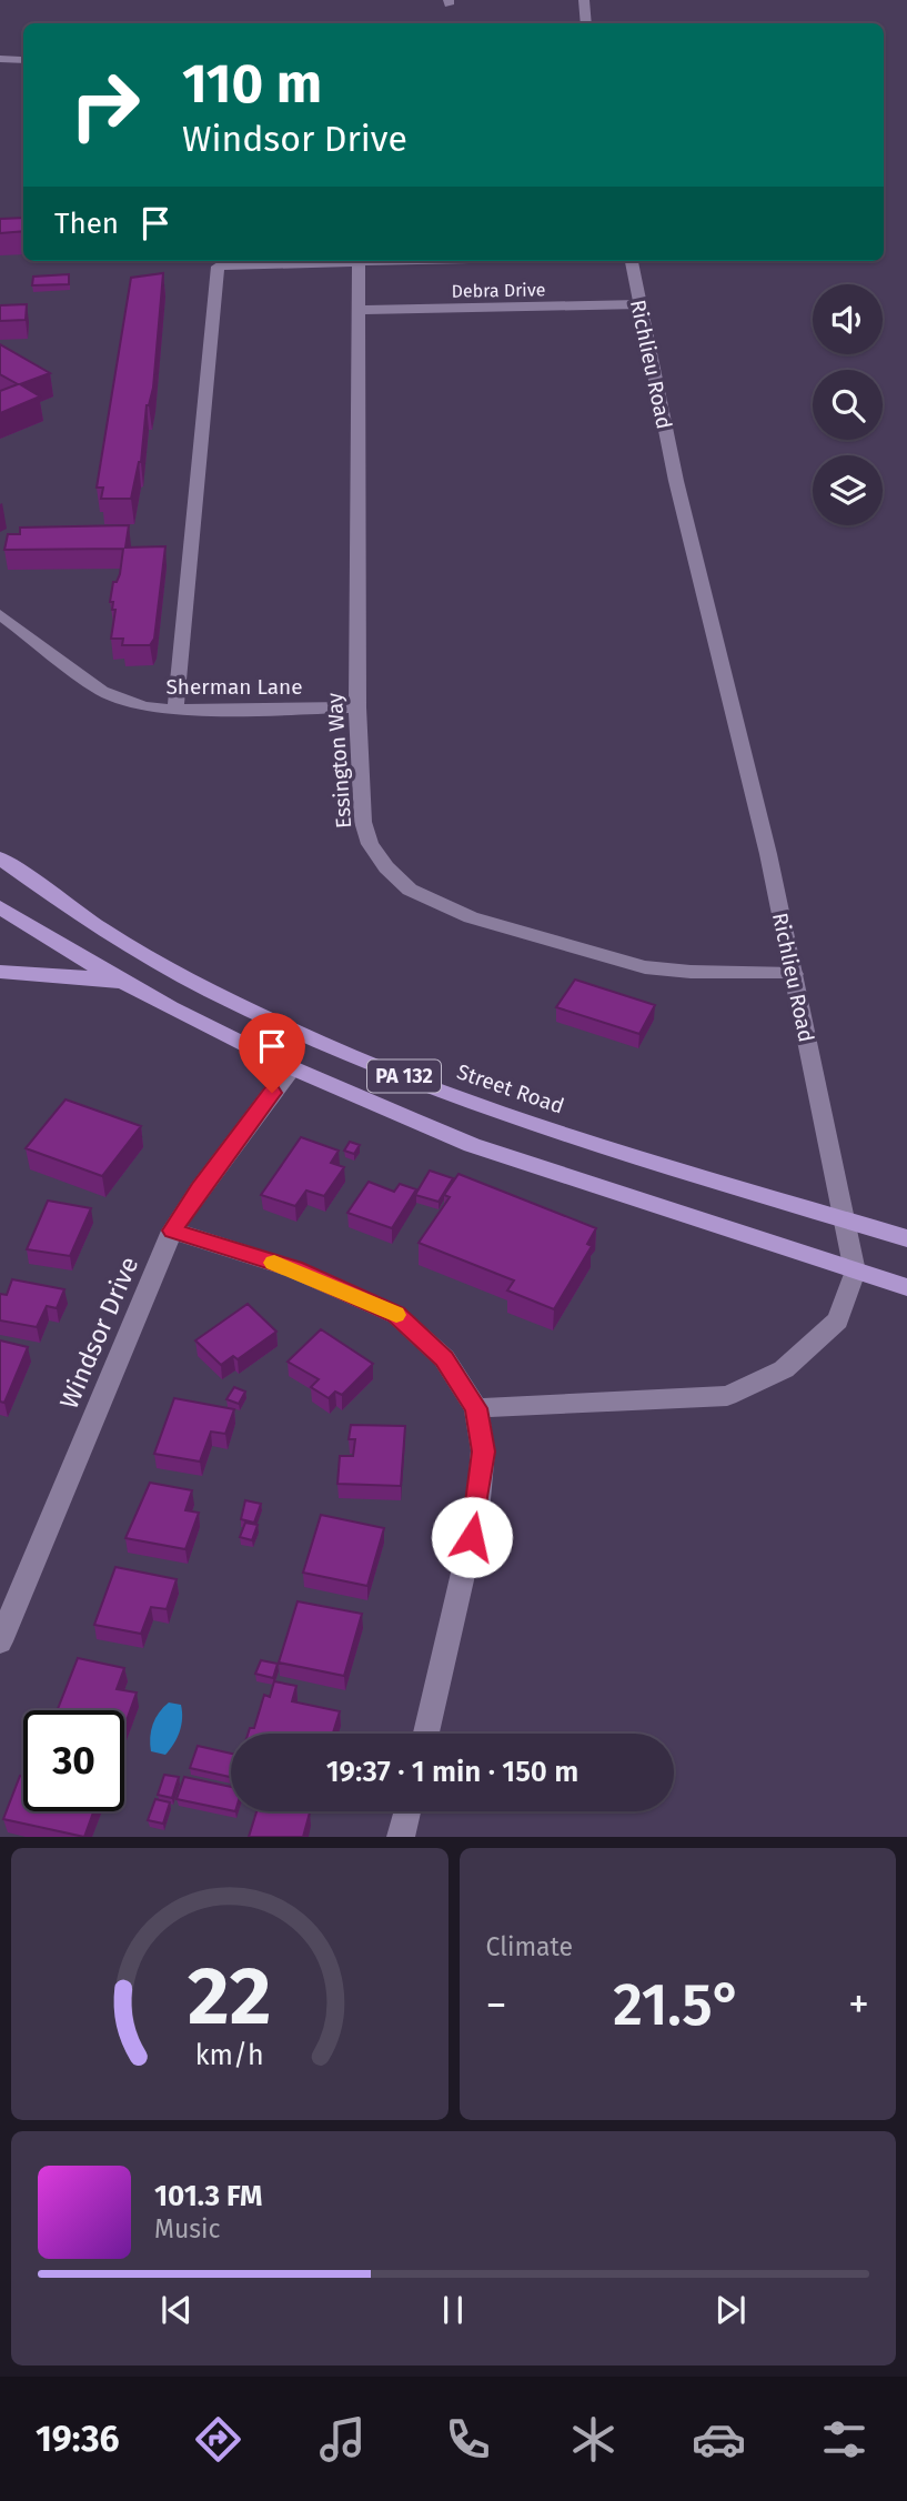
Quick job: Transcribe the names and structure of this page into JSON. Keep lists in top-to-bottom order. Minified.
{"streets":{"main road":["PA 132","Street Road"],"street":["Debra Drive","Richlieu Road","Sherman Lane","Essington Way","Windsor Drive"]},"crossings":[["Debra Drive","Richlieu Road"],["Debra Drive","Essington Way"],["Richlieu Road","Essington Way"],["Richlieu Road","PA 132"],["Richlieu Road","Street Road"],["Sherman Lane","Essington Way"],["PA 132","Windsor Drive"]],"page":{"turn":["110 m","Windsor Drive"],"then":"Then","limit":"30","trip":"19:37 · 1 min · 150 m","tile":"Climate","heat":["−","21.5°","+"],"song":["101.3 FM","Music"],"tabs":"19:36","gauge":["22","km/h"]}}
